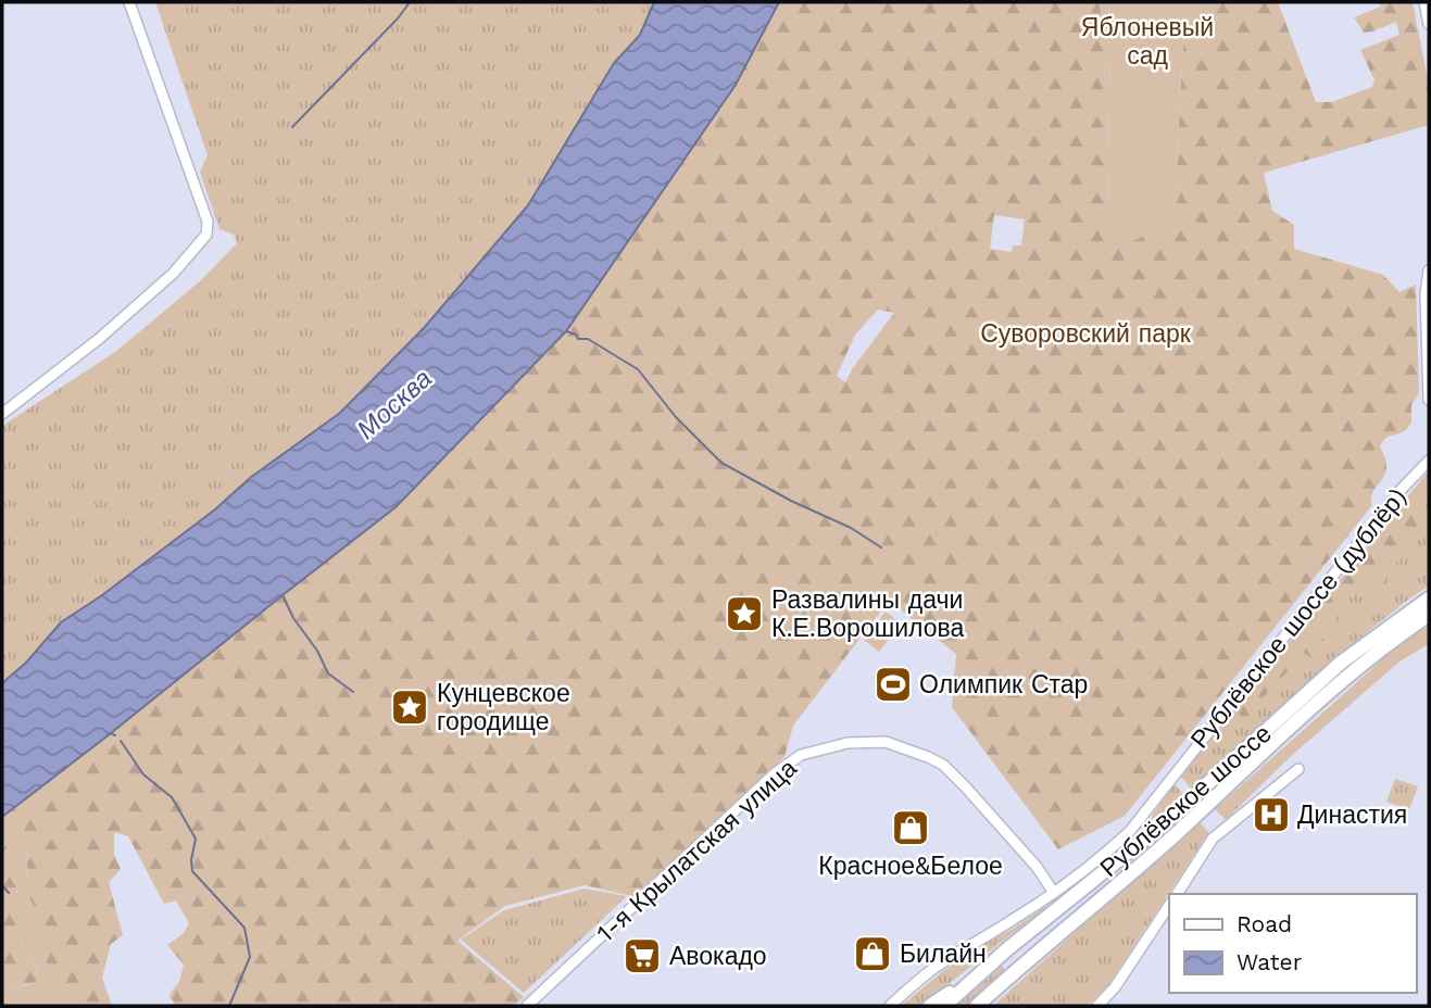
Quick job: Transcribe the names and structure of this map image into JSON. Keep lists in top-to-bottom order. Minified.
{"streets":{"main road":["Рублёвское шоссе"],"street":["Рублёвское шоссе (дублёр)","1-я Крылатская улица"]},"crossings":[["Рублёвское шоссе (дублёр)","1-я Крылатская улица"]],"water":["Москва"],"parks":["Яблоневый сад","Суворовский парк"],"places":{"place":["Развалины дачи К.Е.Ворошилова","Кунцевское городище"],"sports":["Олимпик Стар"],"hospital":["Династия"],"shop":["Красное&Белое","Билайн"],"supermarket":["Авокадо"]},"legend":["Road","Water"]}
